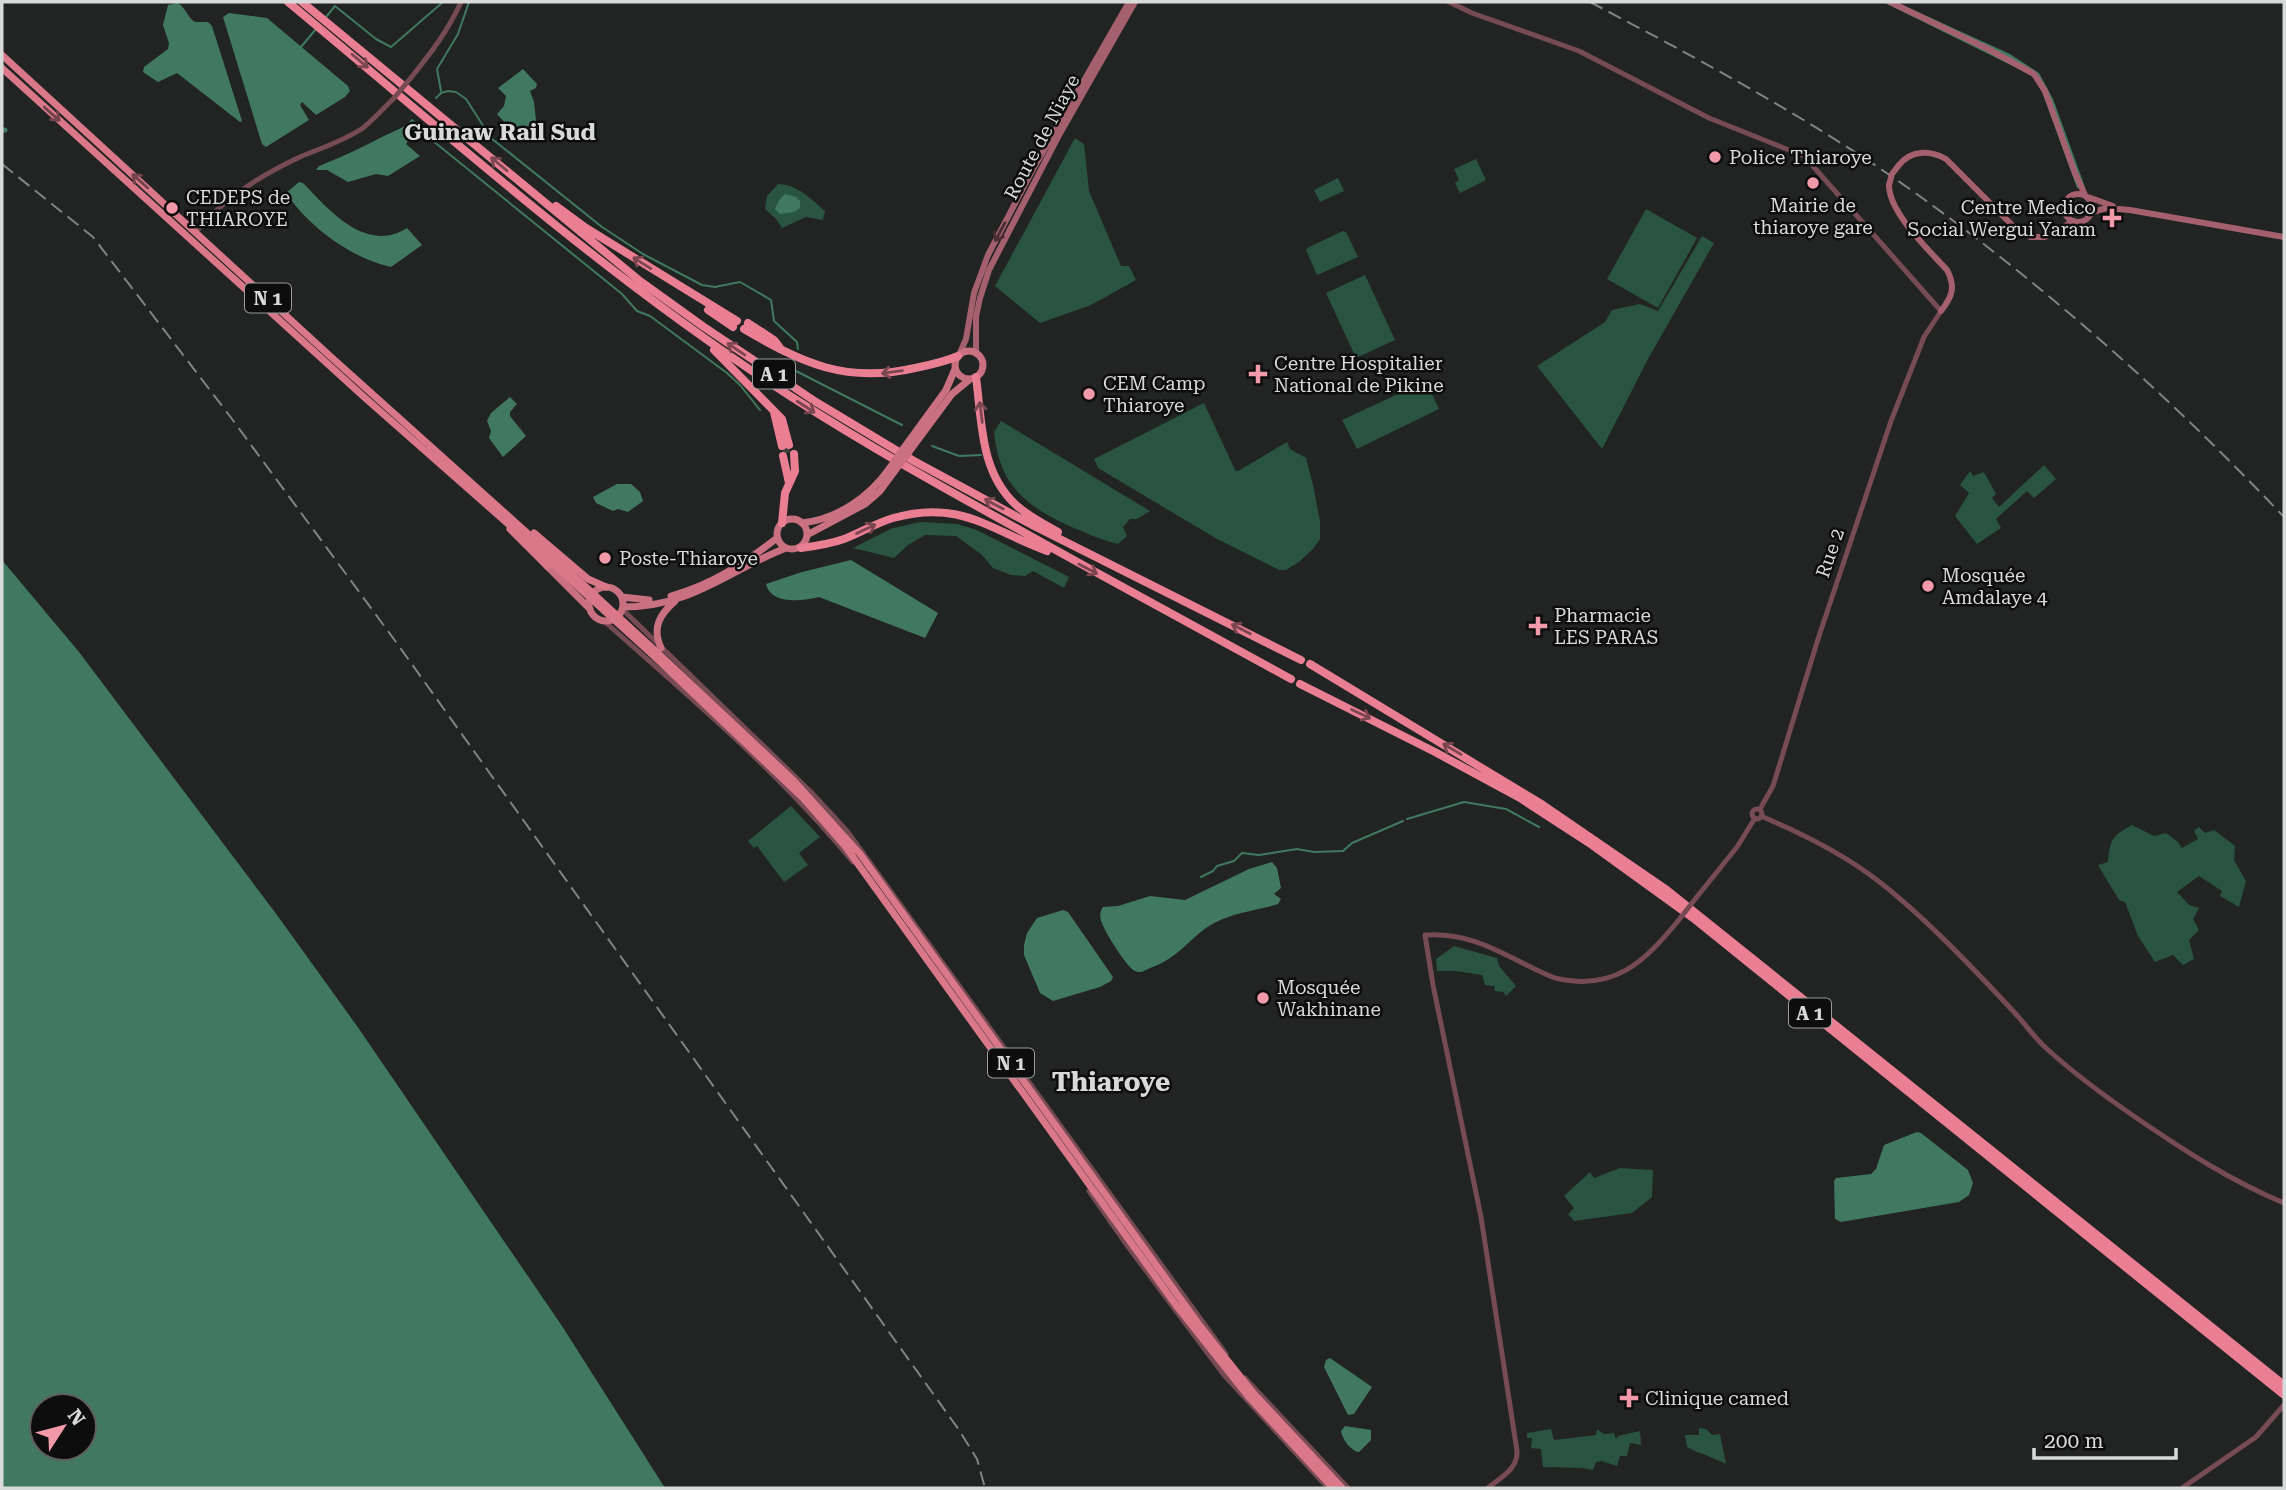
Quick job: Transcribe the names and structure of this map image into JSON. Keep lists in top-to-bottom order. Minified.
{"streets":{"highway":["N 1","A 1"],"main road":["Route de Niaye"],"street":["Rue 2"]},"districts":["Guinaw Rail Sud","Thiaroye"],"places":{"other":["Police Thiaroye","Mairie de thiaroye gare","CEDEPS de THIAROYE","CEM Camp Thiaroye","Poste-Thiaroye","Mosquée Amdalaye 4","Mosquée Wakhinane"],"health":["Centre Medico Social Wergui Yaram","Centre Hospitalier National de Pikine","Pharmacie LES PARAS","Clinique camed"]},"scale_bar":"200 m","north":"top right"}
